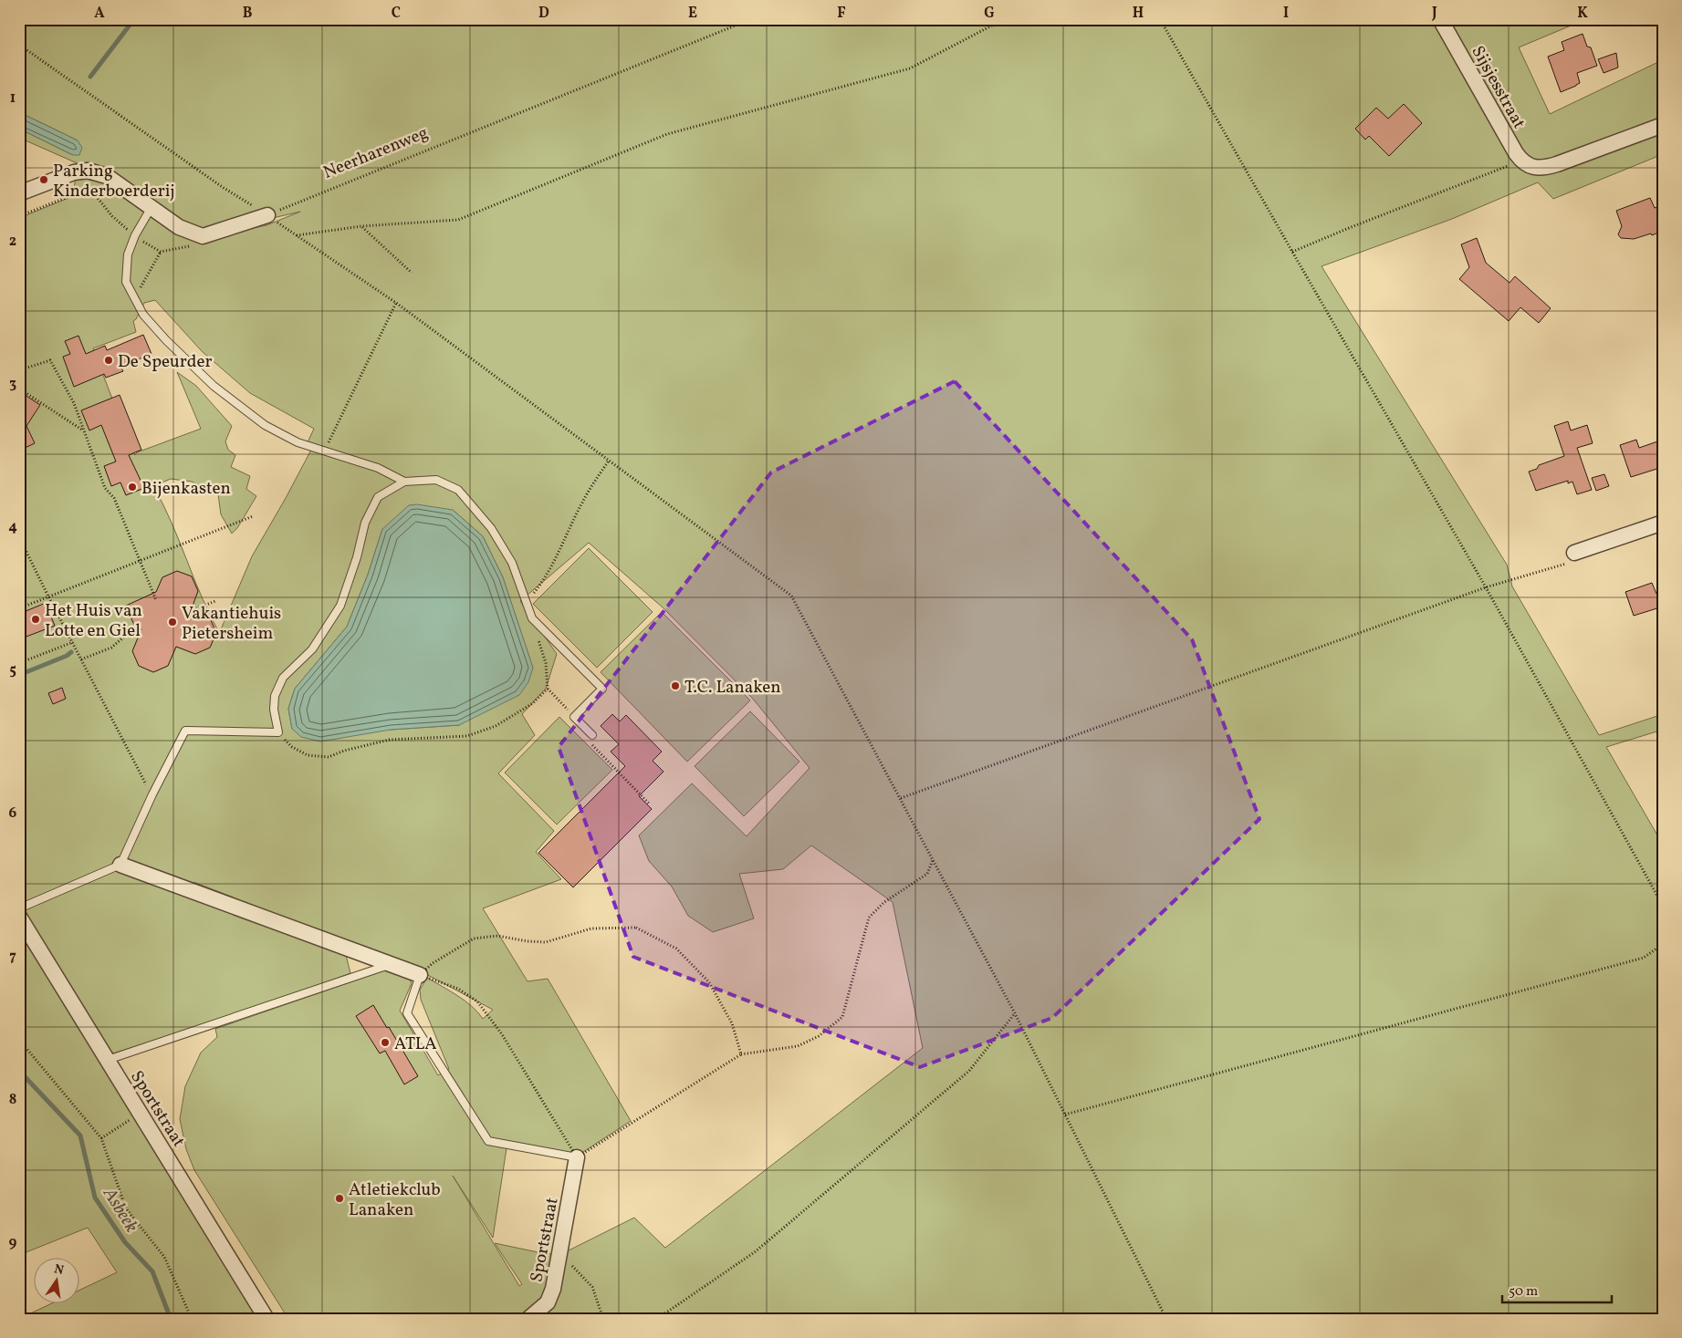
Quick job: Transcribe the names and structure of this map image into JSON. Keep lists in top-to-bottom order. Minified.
{"streets":{"street":["Sijsjesstraat","Sportstraat"],"path":["Neerharenweg"]},"water":["Asbeek"],"places":["Parking Kinderboerderij","De Speurder","Bijenkasten","Het Huis van Lotte en Giel","Vakantiehuis Pietersheim","T.C. Lanaken","ATLA","Atletiekclub Lanaken"],"scale_bar":"50 m","north":"top","grid":{"columns":["A","B","C","D","E","F","G","H","I","J","K"],"rows":["1","2","3","4","5","6","7","8","9"]}}
